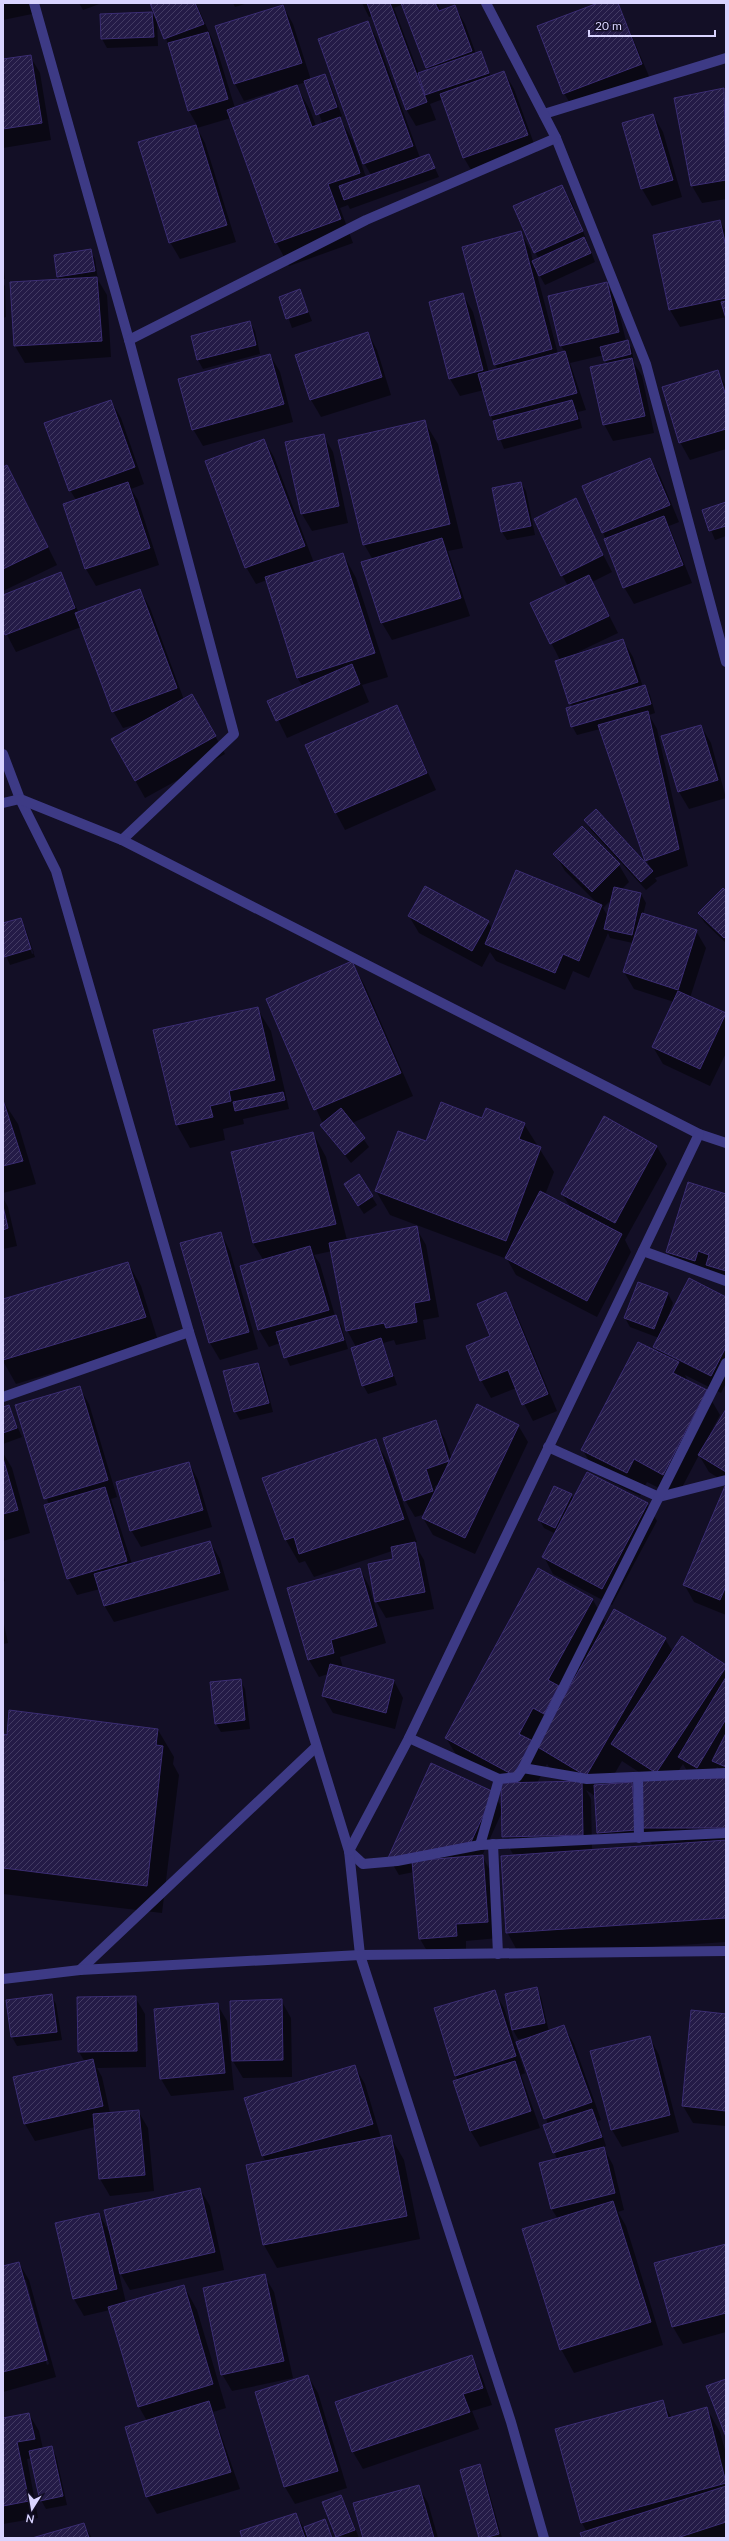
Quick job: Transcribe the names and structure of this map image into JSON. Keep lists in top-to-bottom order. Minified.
{"scale_bar":"20 m","north":"bottom"}
